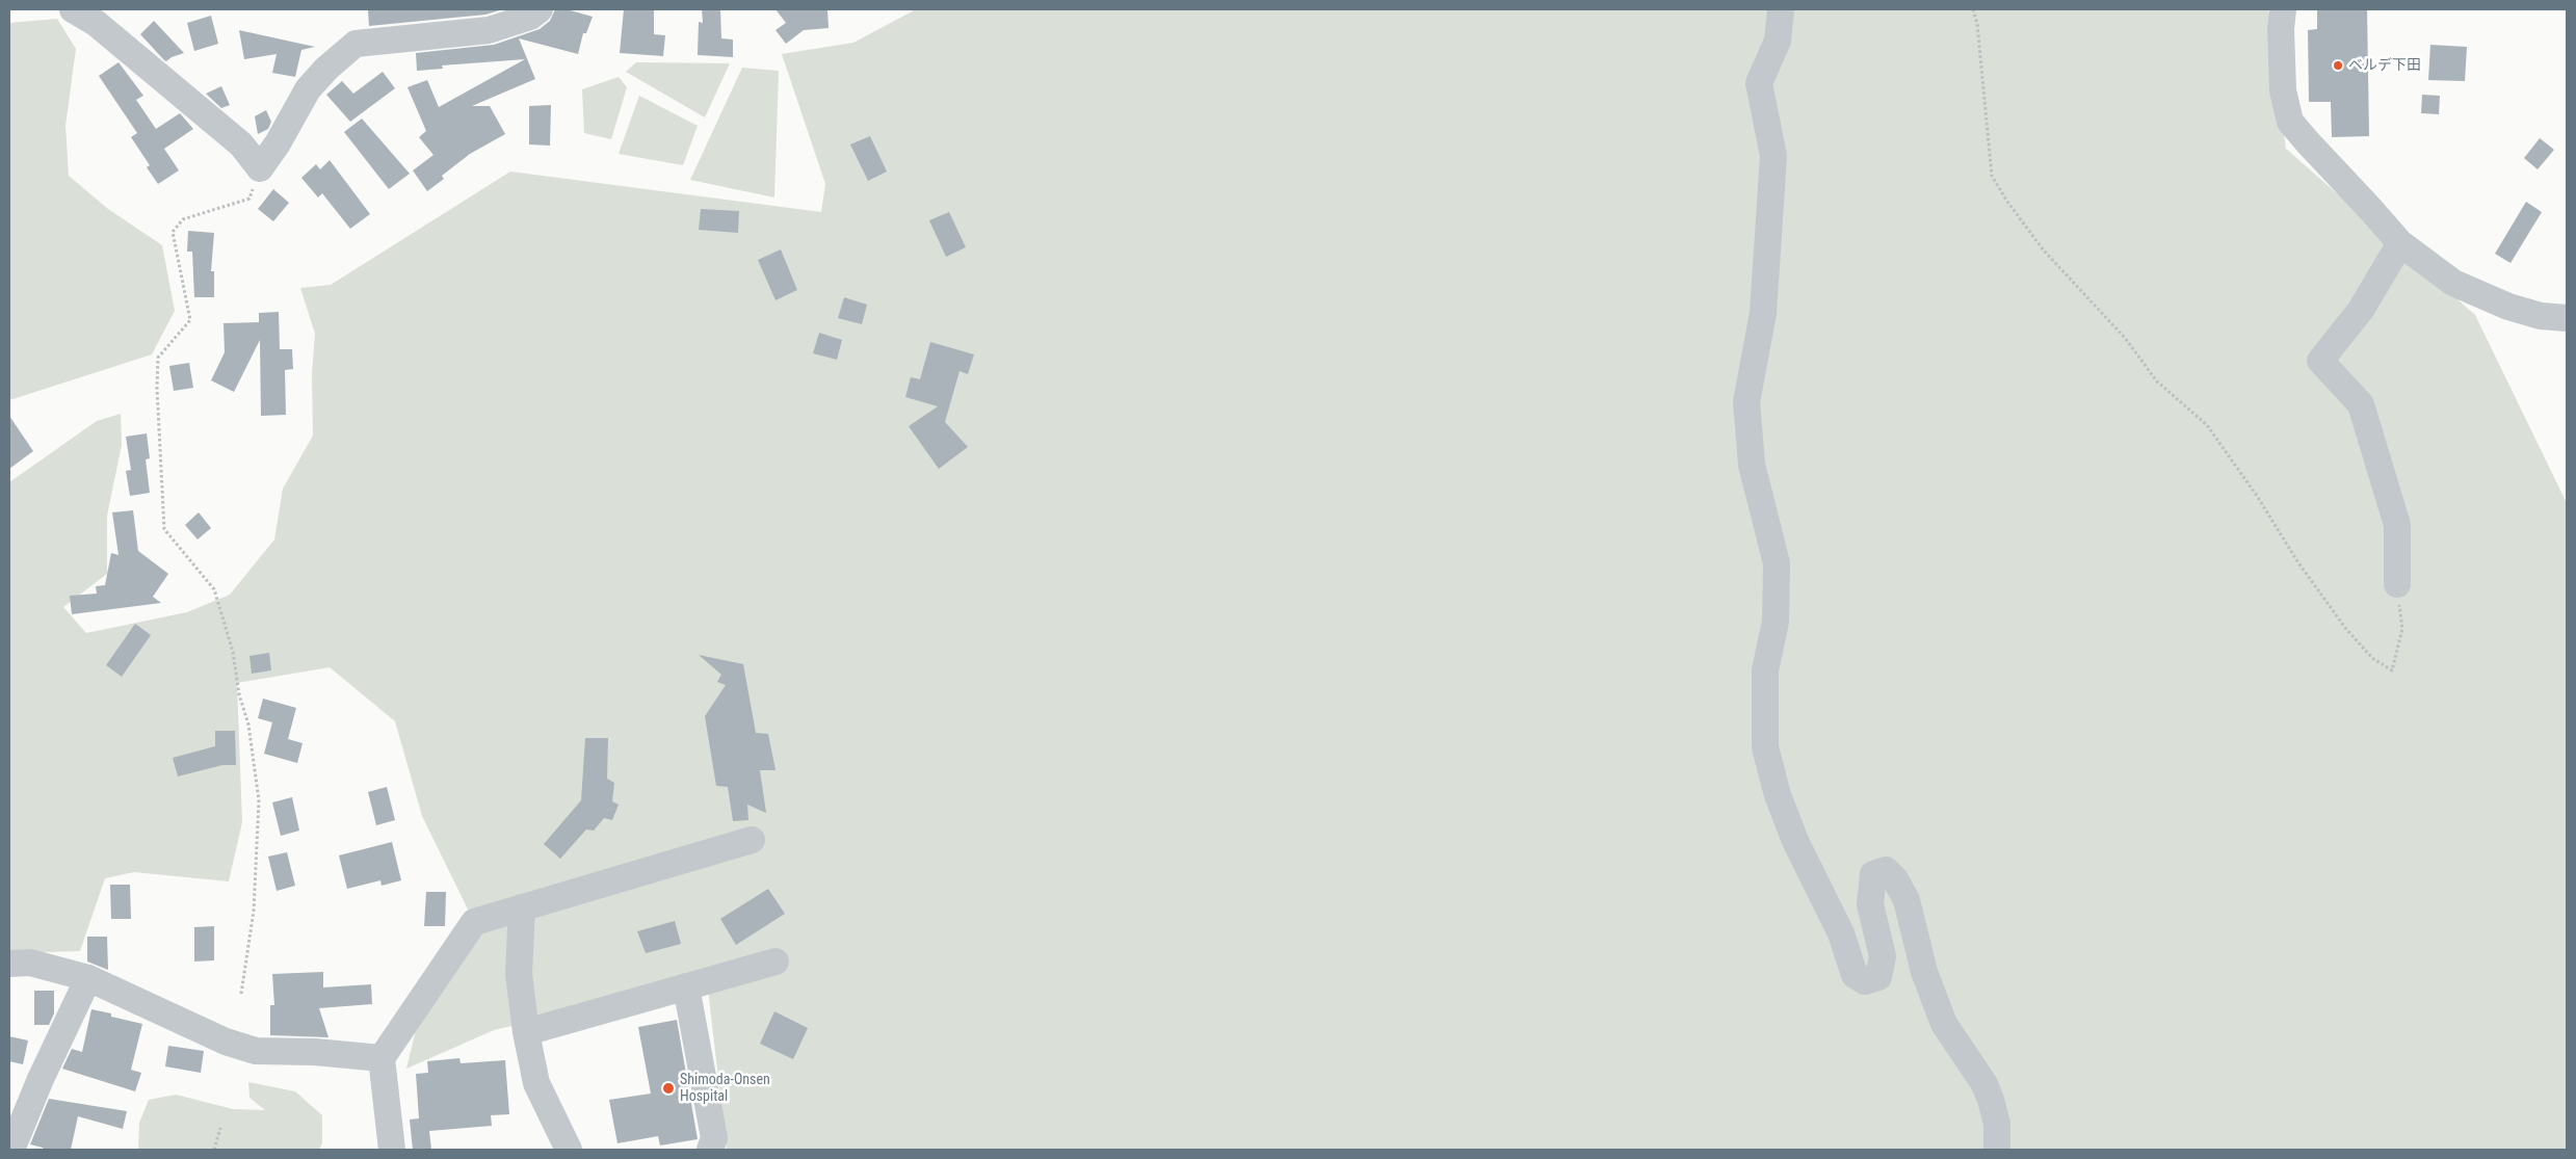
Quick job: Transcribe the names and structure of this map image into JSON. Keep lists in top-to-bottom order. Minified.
{"places":["ベルデ下田","Shimoda-Onsen Hospital"]}
